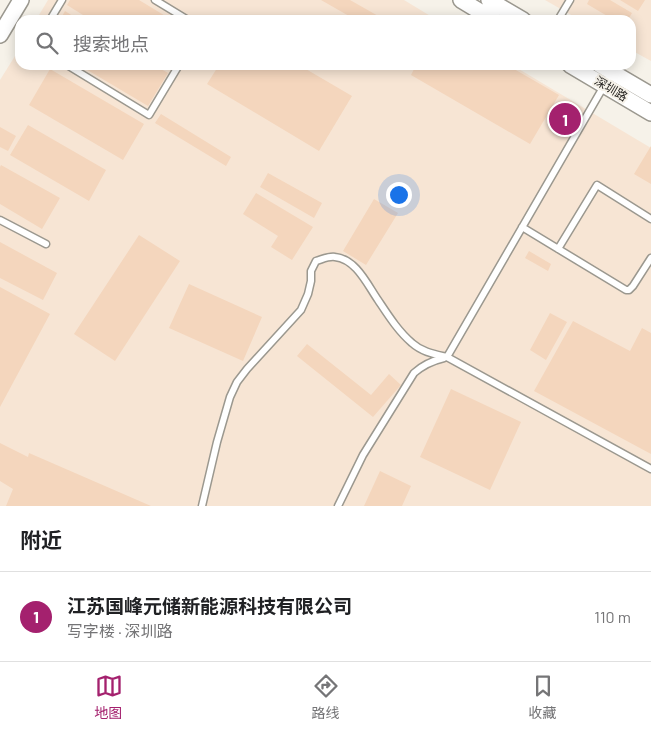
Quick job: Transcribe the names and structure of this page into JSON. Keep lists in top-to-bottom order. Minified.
{"streets":{"street":["深圳路"]},"page":{"search":"搜索地点","pins":"1","heading":"附近","list":[{"mark":"1","name":"江苏国峰元储新能源科技有限公司","note":"写字楼 · 深圳路","value":"110 m"}],"nav":["地图","路线","收藏"]}}
